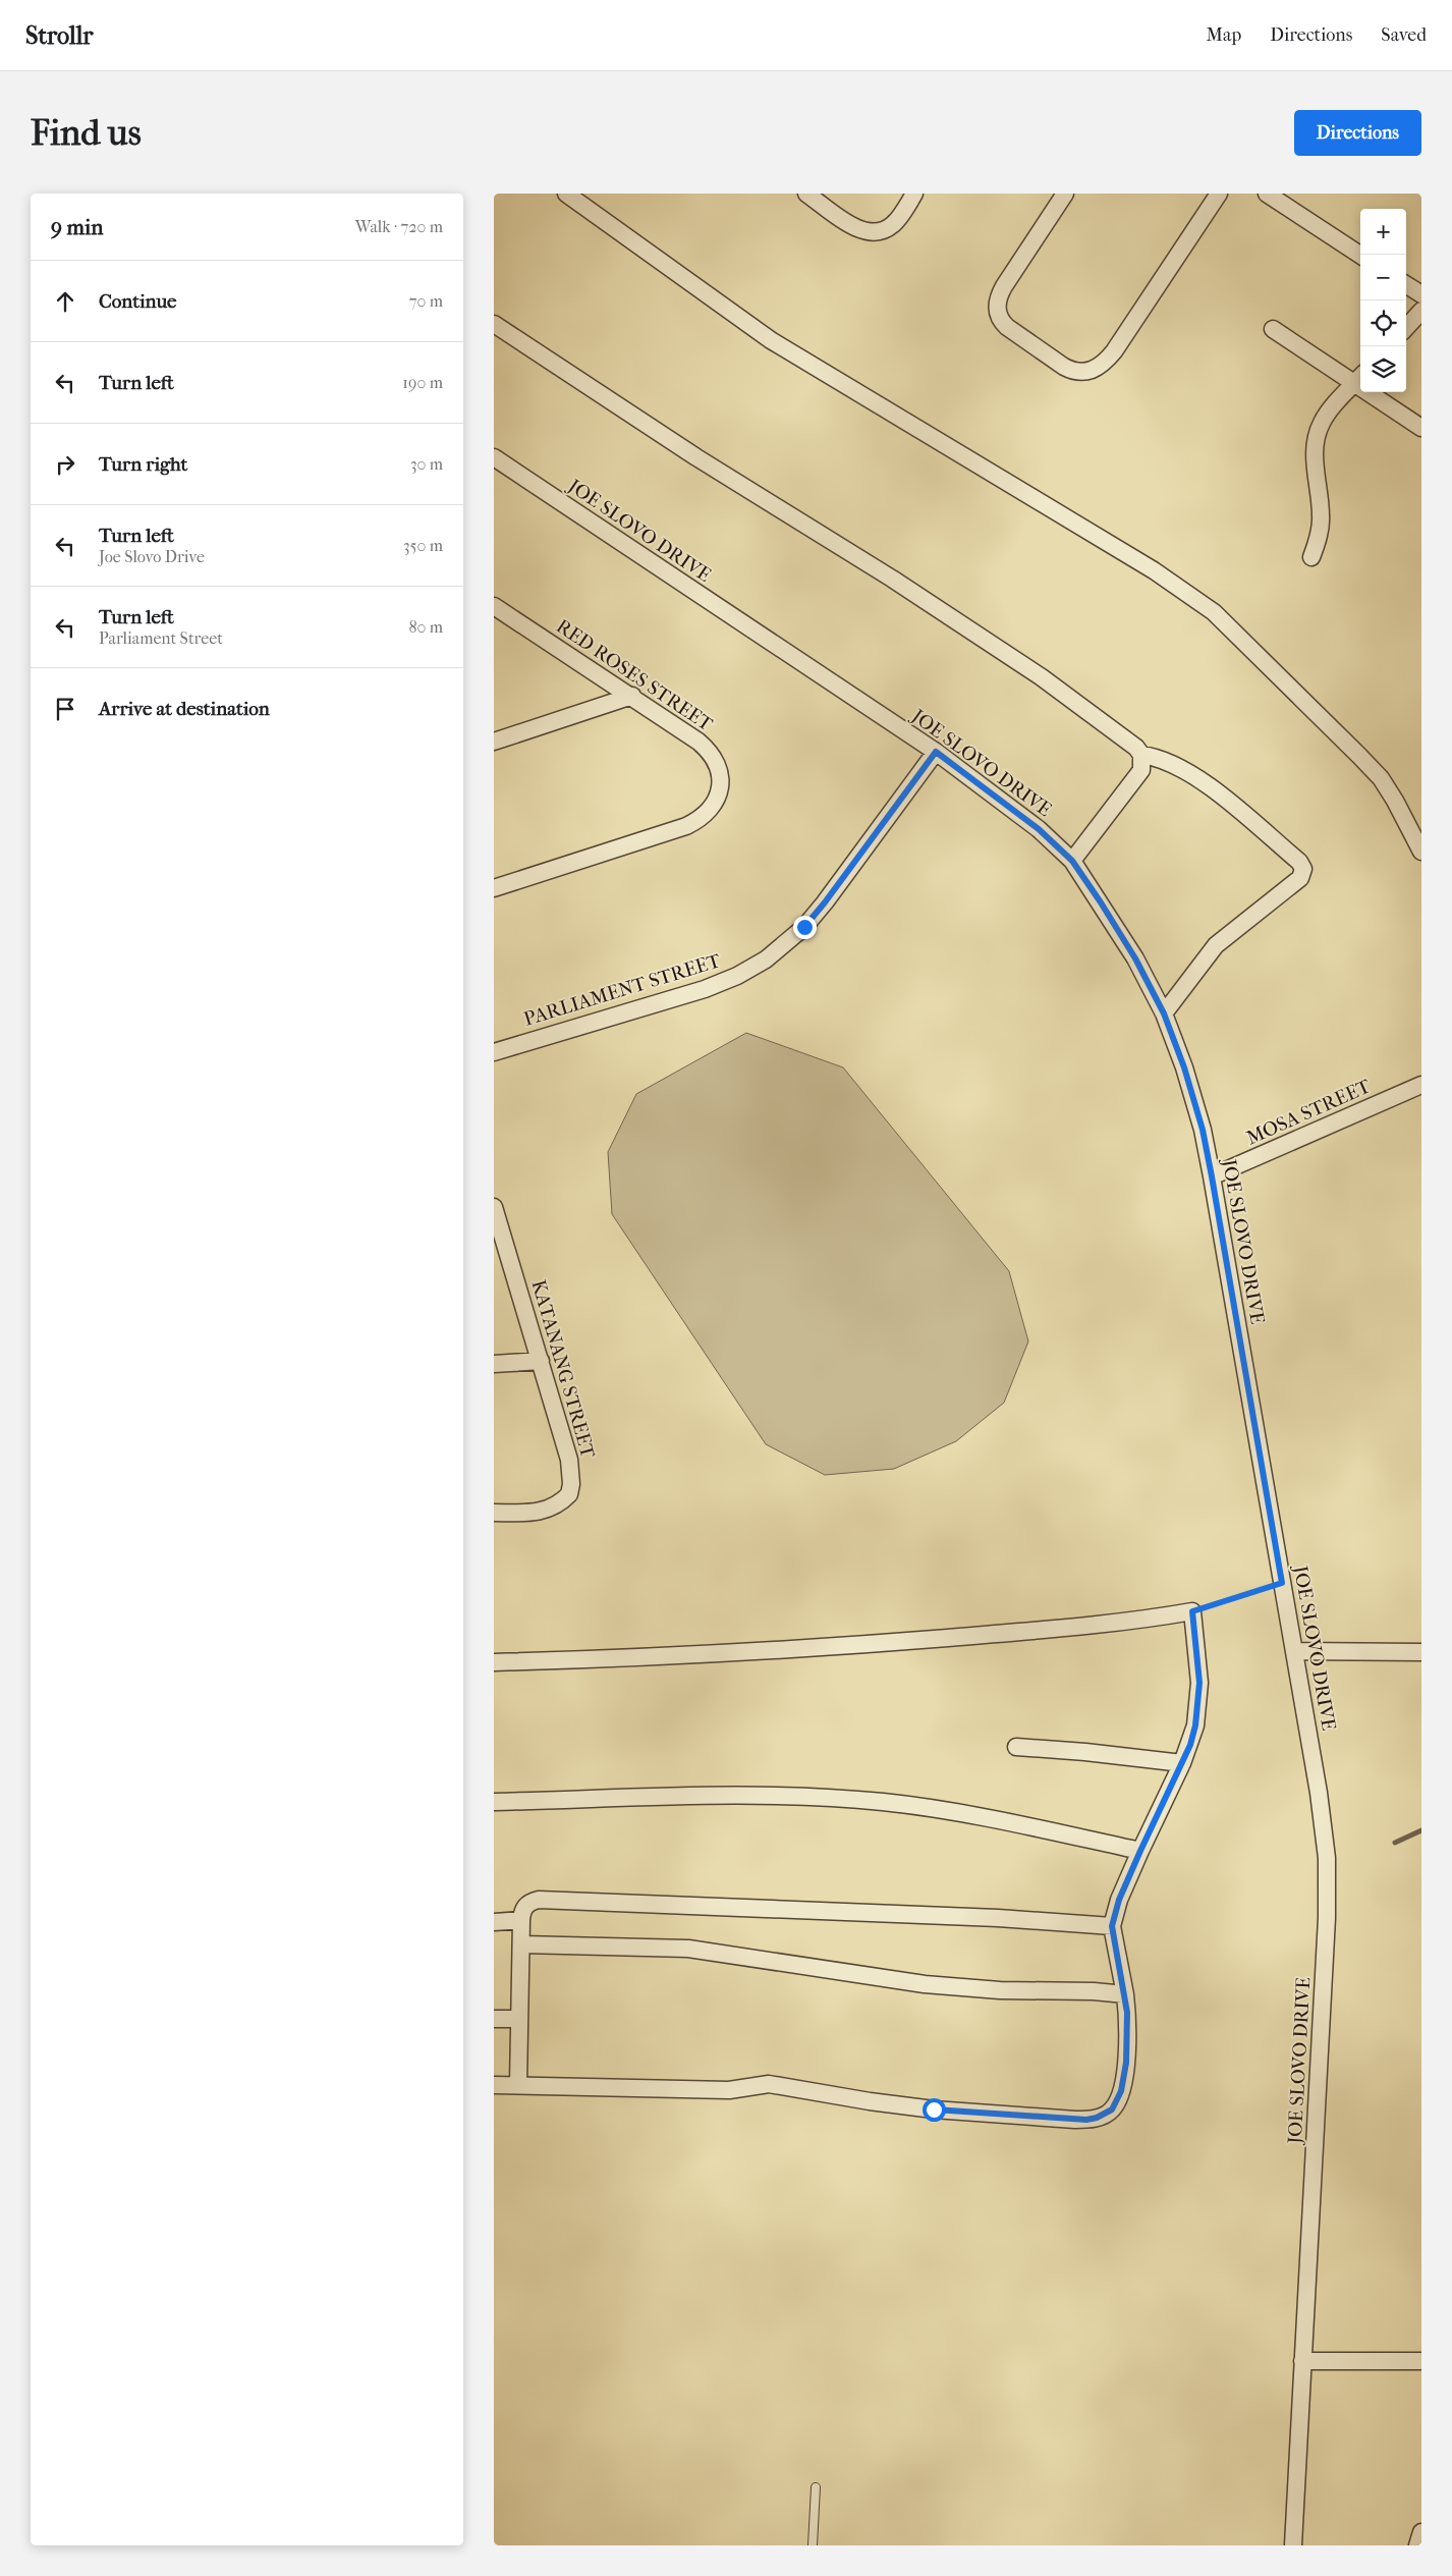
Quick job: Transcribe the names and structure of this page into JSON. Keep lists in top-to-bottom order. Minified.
{"streets":{"street":["JOE SLOVO DRIVE","RED ROSES STREET","PARLIAMENT STREET","MOSA STREET","KATANANG STREET"]},"crossings":[["JOE SLOVO DRIVE","PARLIAMENT STREET"],["JOE SLOVO DRIVE","MOSA STREET"]],"page":{"header":"Strollr","nav":["Map","Directions","Saved"],"buttons":"Directions","title":"Find us","heading":["9 min","Walk · 720 m"],"map_buttons":["+","−"],"list":[["Continue","70 m"],["Turn left","190 m"],["Turn right","30 m"],["Turn left","Joe Slovo Drive","350 m"],["Turn left","Parliament Street","80 m"],"Arrive at destination"]}}
